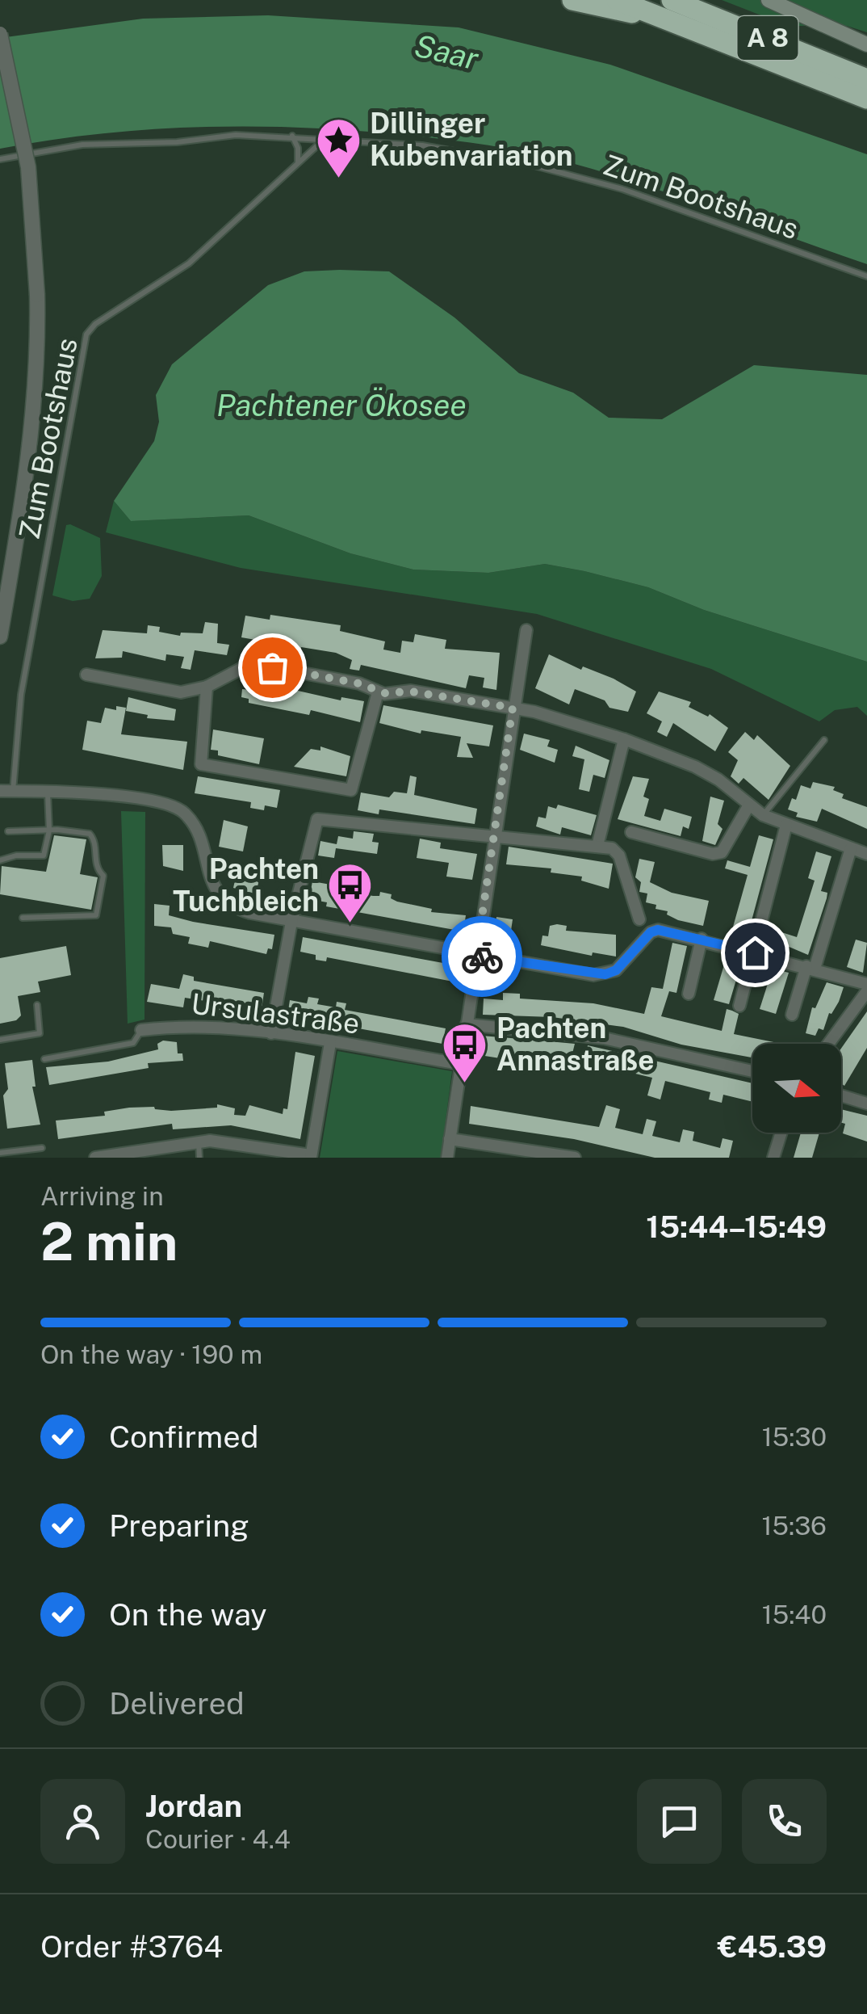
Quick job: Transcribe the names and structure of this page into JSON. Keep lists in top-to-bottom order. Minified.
{"streets":{"highway":["A 8"],"street":["Ursulastraße"],"lane":["Zum Bootshaus"]},"water":["Saar","Pachtener Ökosee"],"places":{"place":["Dillinger Kubenvariation"],"bus stop":["Pachten Tuchbleich","Pachten Annastraße"]},"north":"right","page":{"heading":["2 min","Arriving in","15:44–15:49"],"panel":["Jordan","Courier · 4.4","Order #3764","€45.39"],"bar":"On the way · 190 m","list":[["Confirmed","15:30"],["Preparing","15:36"],["On the way","15:40"],"Delivered"]}}
